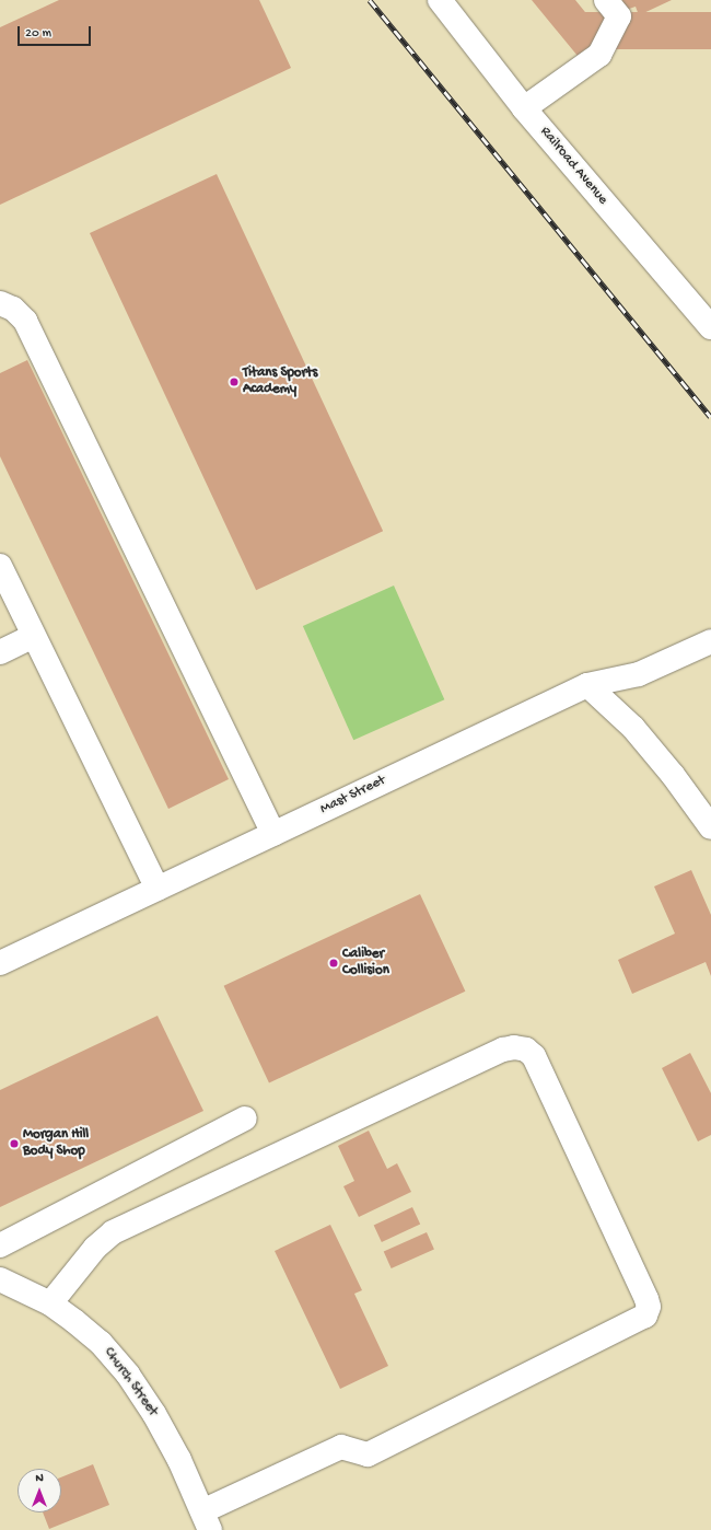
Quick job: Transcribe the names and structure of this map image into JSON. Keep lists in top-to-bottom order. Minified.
{"streets":{"street":["Railroad Avenue","Mast Street","Church Street"]},"places":["Titans Sports Academy","Caliber Collision","Morgan Hill Body Shop"],"scale_bar":"20 m","north":"top"}
